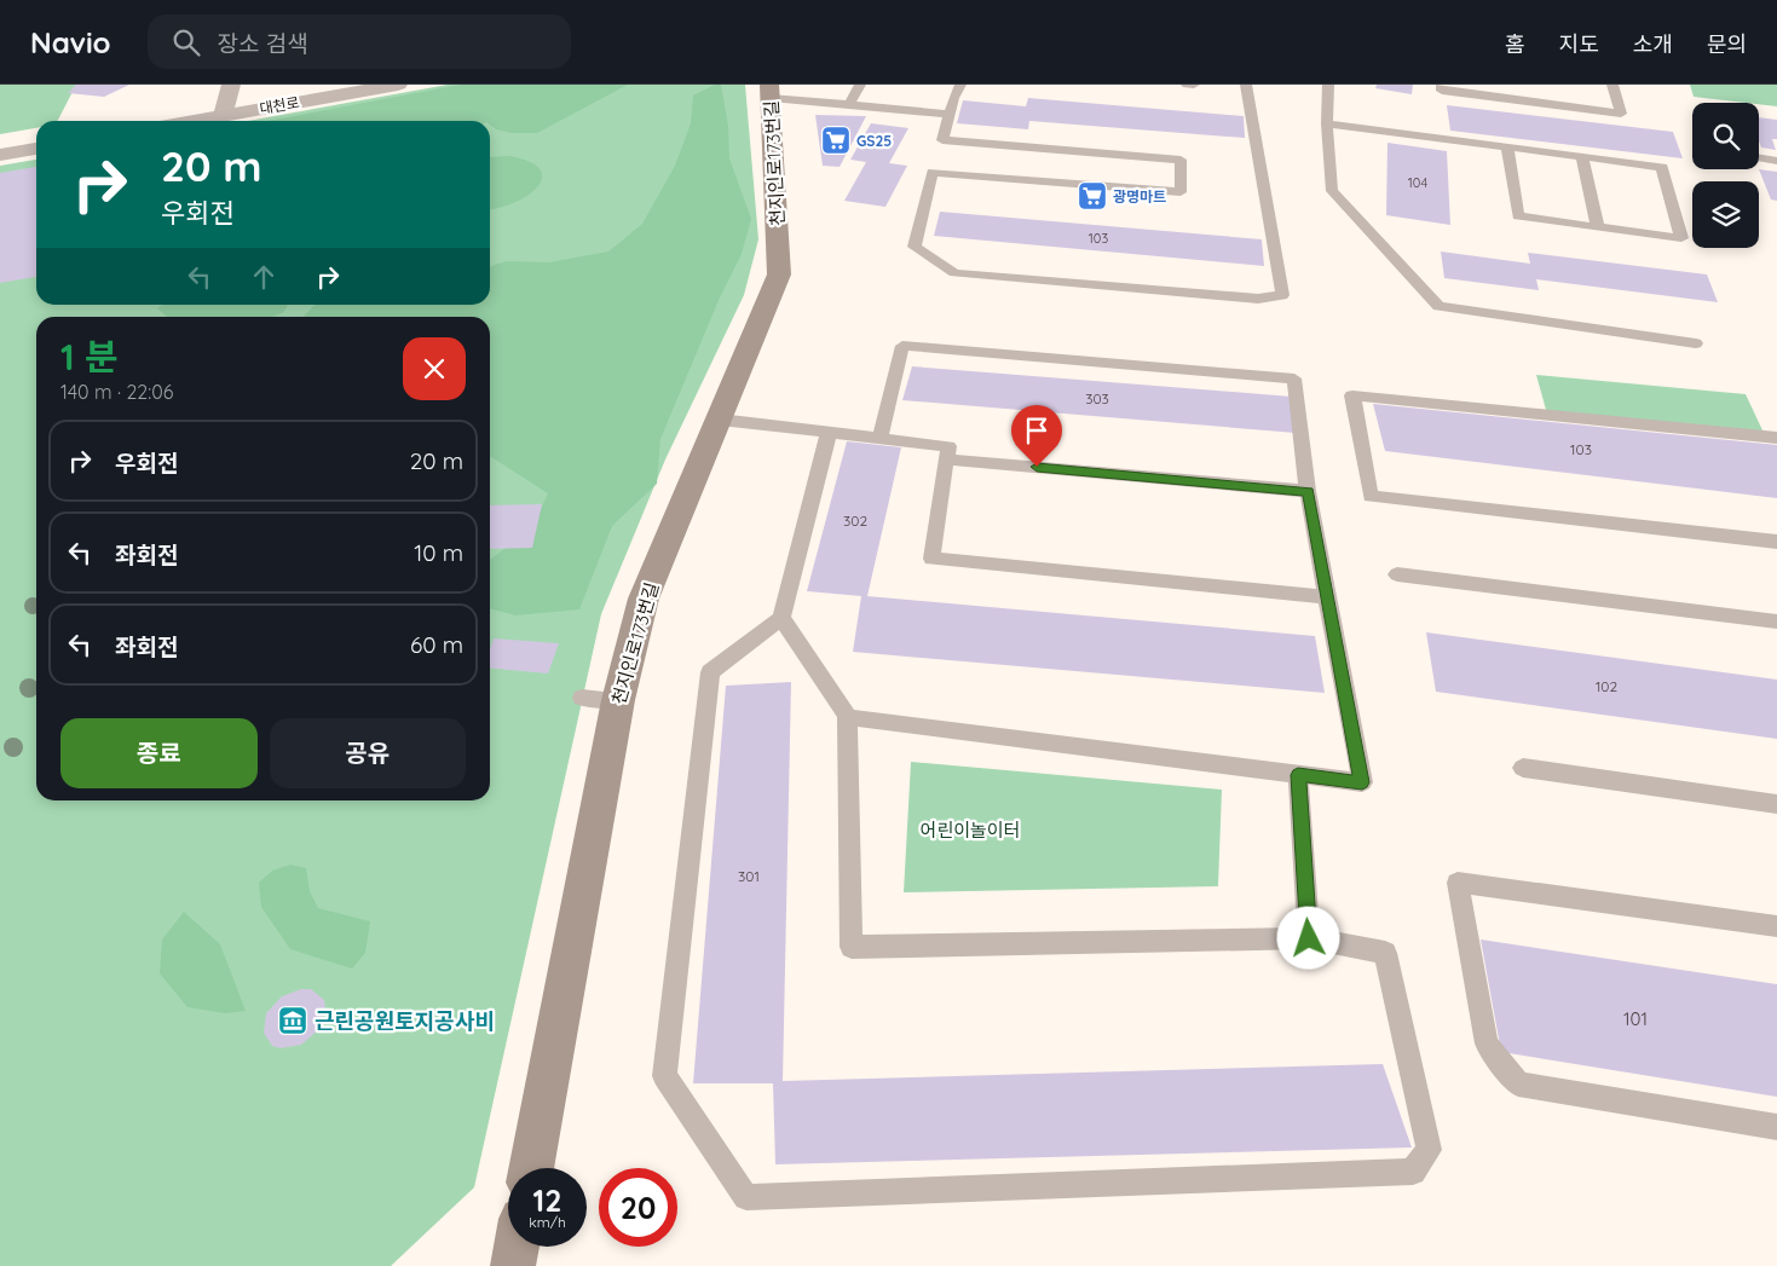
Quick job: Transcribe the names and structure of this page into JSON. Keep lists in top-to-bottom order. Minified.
{"streets":{"street":["대천로","천지인로173번길"]},"parks":["어린이놀이터"],"places":{"supermarket":["GS25","광명마트"],"museum":["근린공원토지공사비"]},"house_numbers":["104","103","303","103","302","102","301","101"],"page":{"header":"Navio","search":"장소 검색","nav":["홈","지도","소개","문의"],"turn":["20 m","우회전"],"heading":["1 분","140 m · 22:06"],"list":[{"name":"우회전","value":"20 m"},{"name":"좌회전","value":"10 m"},{"name":"좌회전","value":"60 m"}],"buttons":["종료","공유"],"speed":"12 km/h","limit":"20"}}
